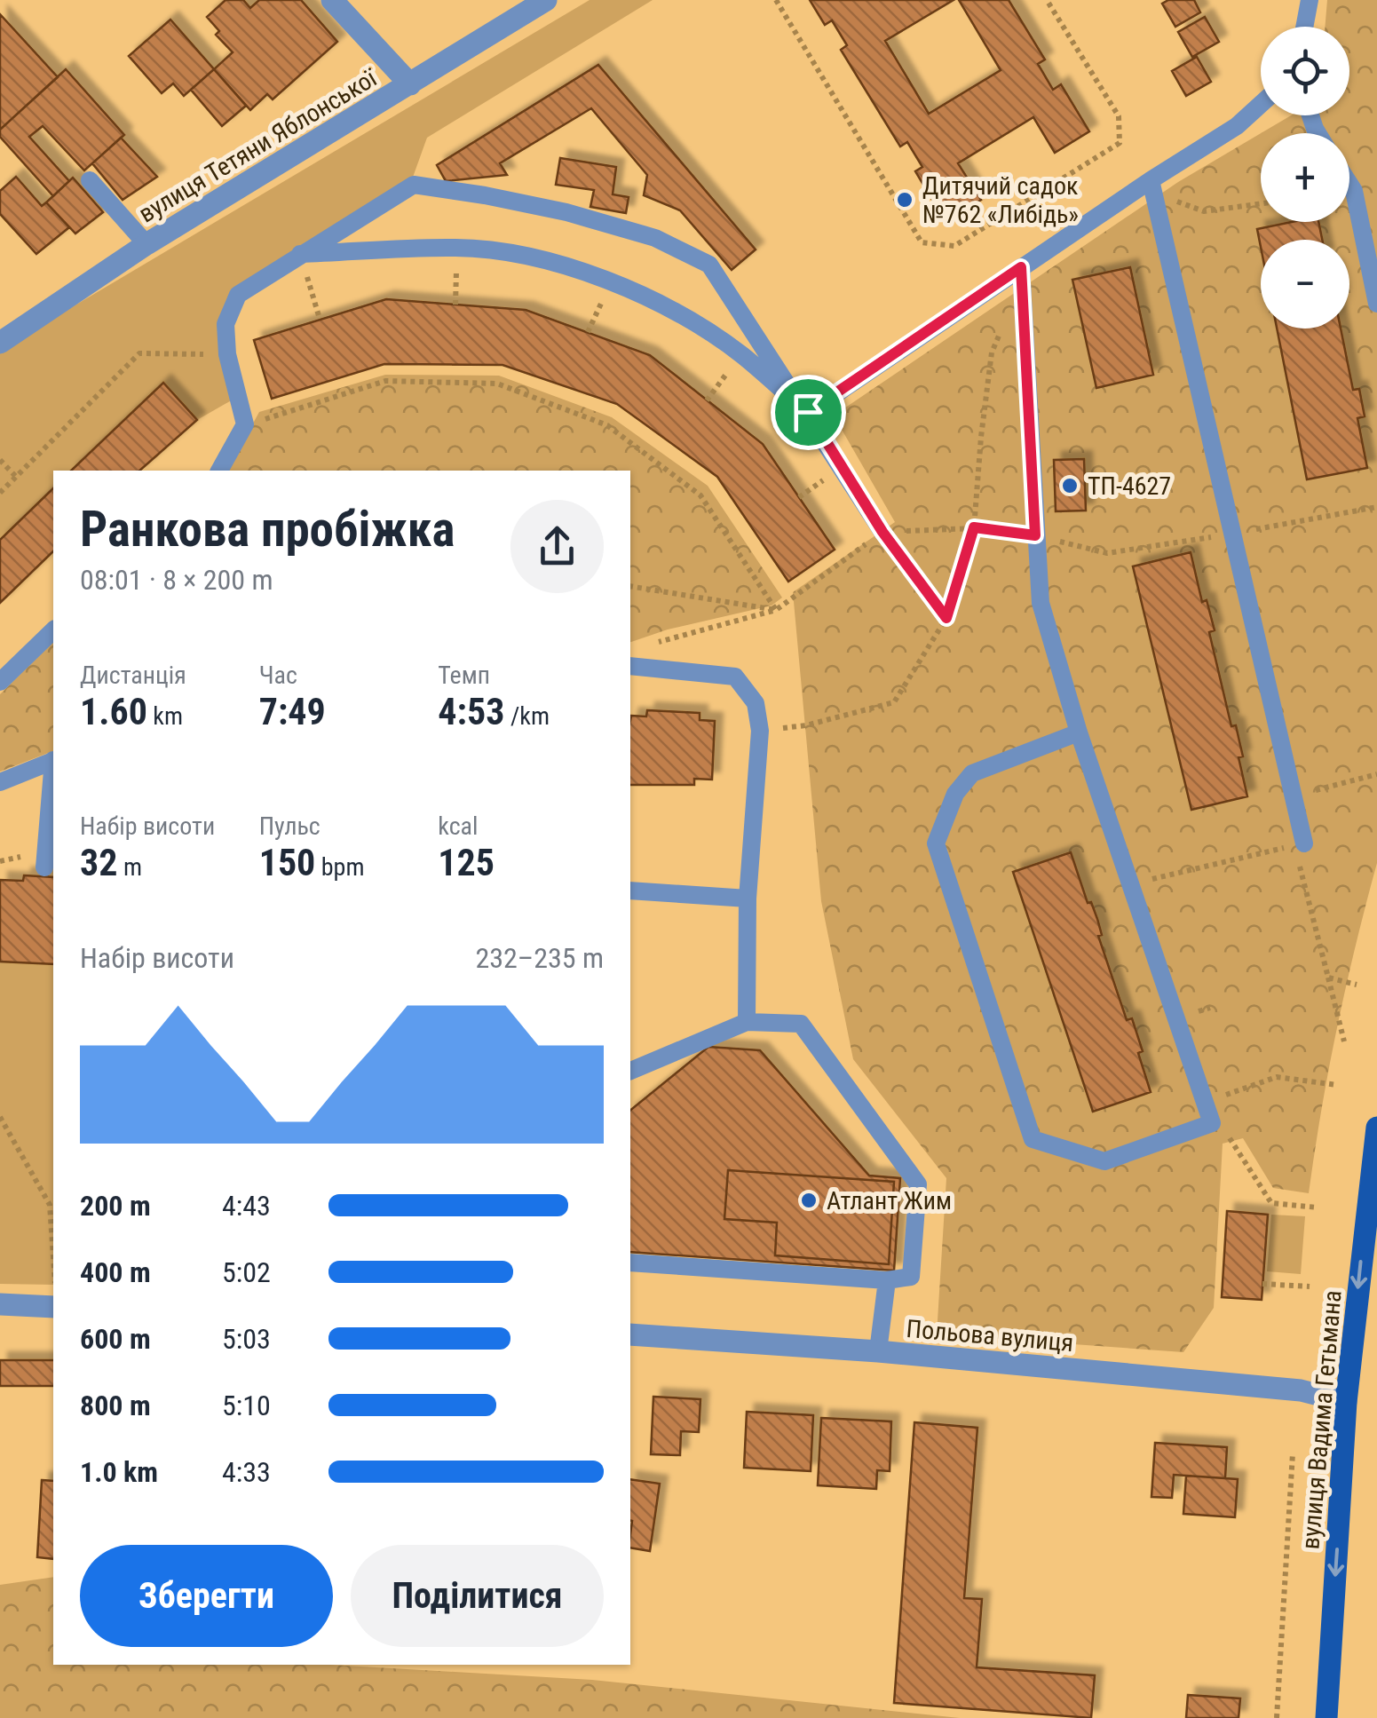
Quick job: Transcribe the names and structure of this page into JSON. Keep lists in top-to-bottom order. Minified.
{"streets":{"main road":["вулиця Вадима Гетьмана"],"street":["вулиця Тетяни Яблонської","Польова вулиця"]},"crossings":[["Польова вулиця","вулиця Вадима Гетьмана"]],"one_way":["вулиця Вадима Гетьмана"],"places":["Дитячий садок №762 «Либідь»","ТП-4627","Атлант Жим"],"page":{"map_buttons":["+","−"],"heading":["Ранкова пробіжка","08:01 · 8 × 200 m"],"stats":[["Дистанція","1.60 km"],["Час","7:49"],["Темп","4:53 /km"],["Набір висоти","32 m"],["Пульс","150 bpm"],["kcal","125"]],"chart":["Набір висоти","232–235 m"],"list":[{"name":"200 m","note":"4:43"},{"name":"400 m","note":"5:02"},{"name":"600 m","note":"5:03"},{"name":"800 m","note":"5:10"},{"name":"1.0 km","note":"4:33"}],"buttons":["Зберегти","Поділитися"]}}
